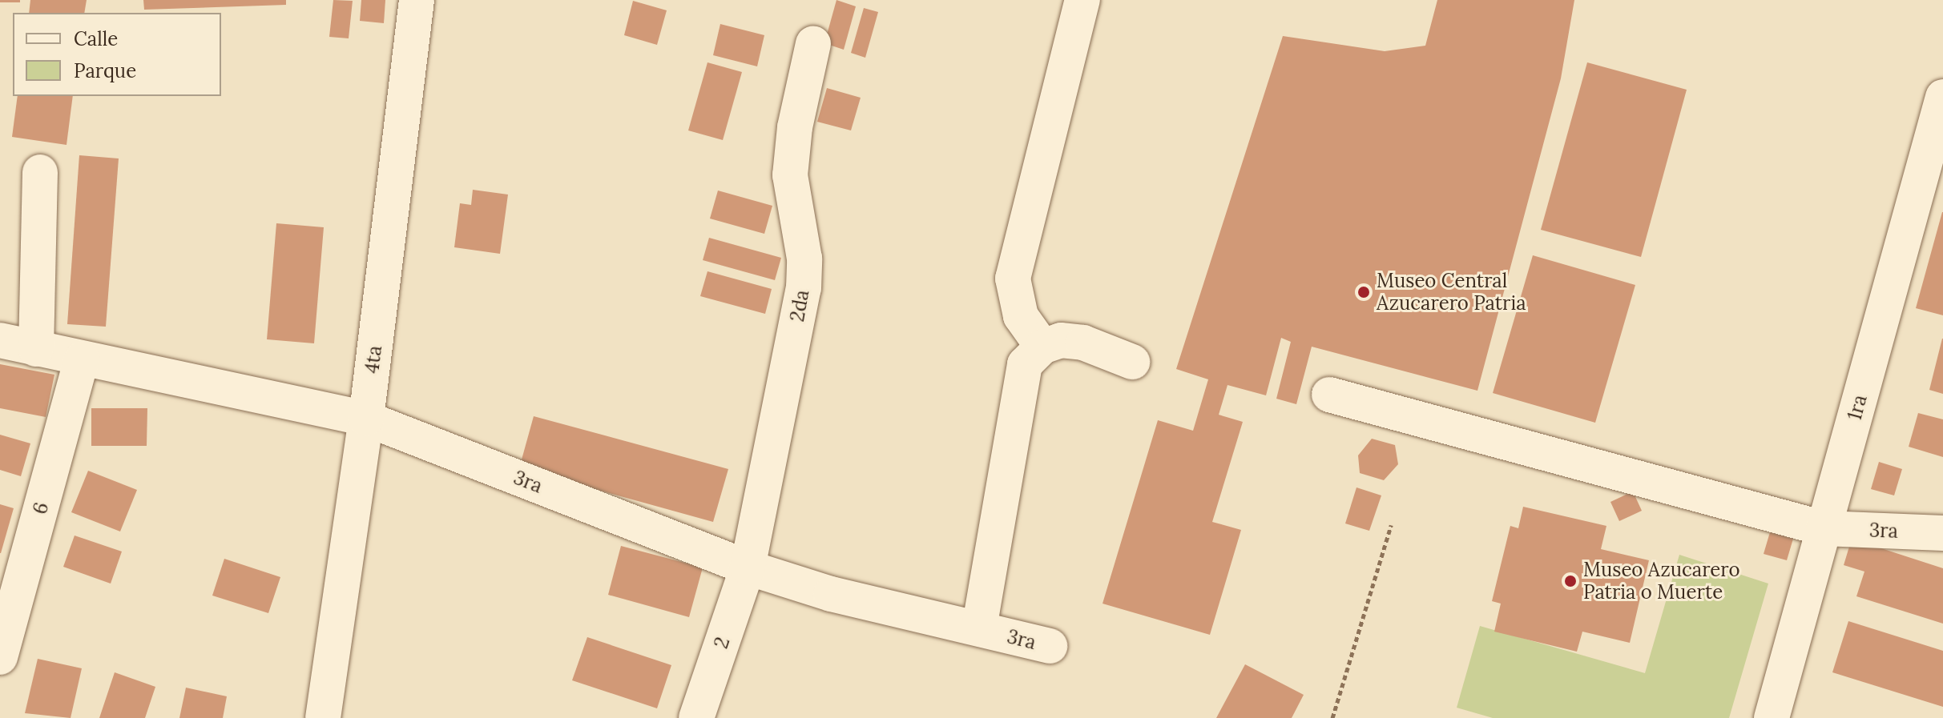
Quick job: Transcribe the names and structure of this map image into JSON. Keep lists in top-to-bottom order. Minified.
{"streets":{"street":["2da","4ta","1ra","3ra","6","2"]},"crossings":[["2da","3ra"],["2da","2"],["4ta","3ra"],["1ra","3ra"],["3ra","6"],["3ra","2"]],"places":["Museo Central Azucarero Patria","Museo Azucarero Patria o Muerte"],"legend":["Calle","Parque"]}
